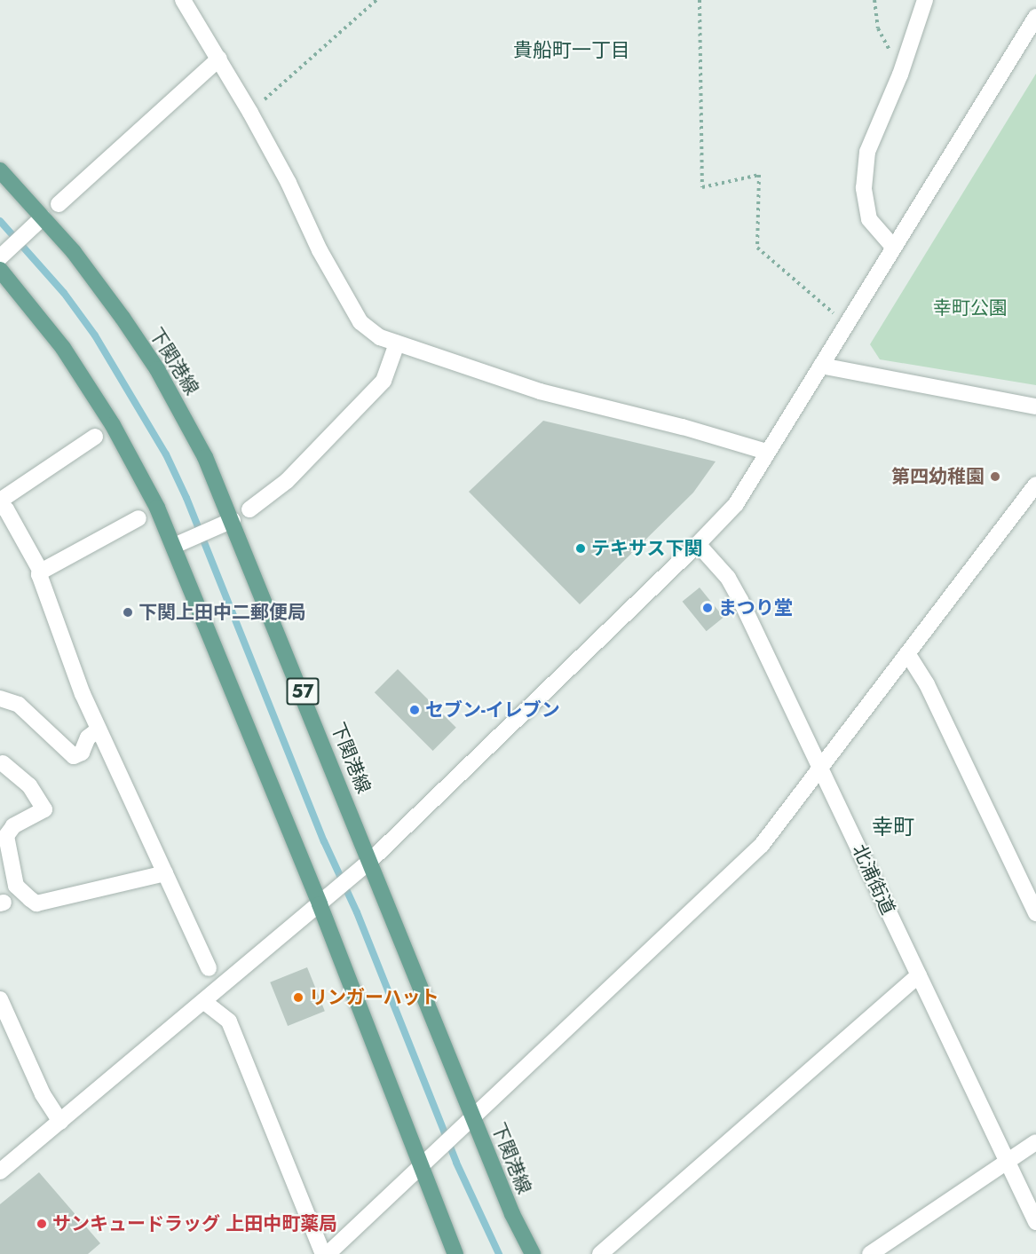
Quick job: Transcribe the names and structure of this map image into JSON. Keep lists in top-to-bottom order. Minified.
{"streets":{"main road":["下関港線","57"],"street":["北浦街道"]},"districts":["貴船町一丁目","幸町"],"parks":["幸町公園"],"places":["第四幼稚園","テキサス下関","まつり堂","下関上田中二郵便局","セブン-イレブン","リンガーハット","サンキュードラッグ 上田中町薬局"]}
